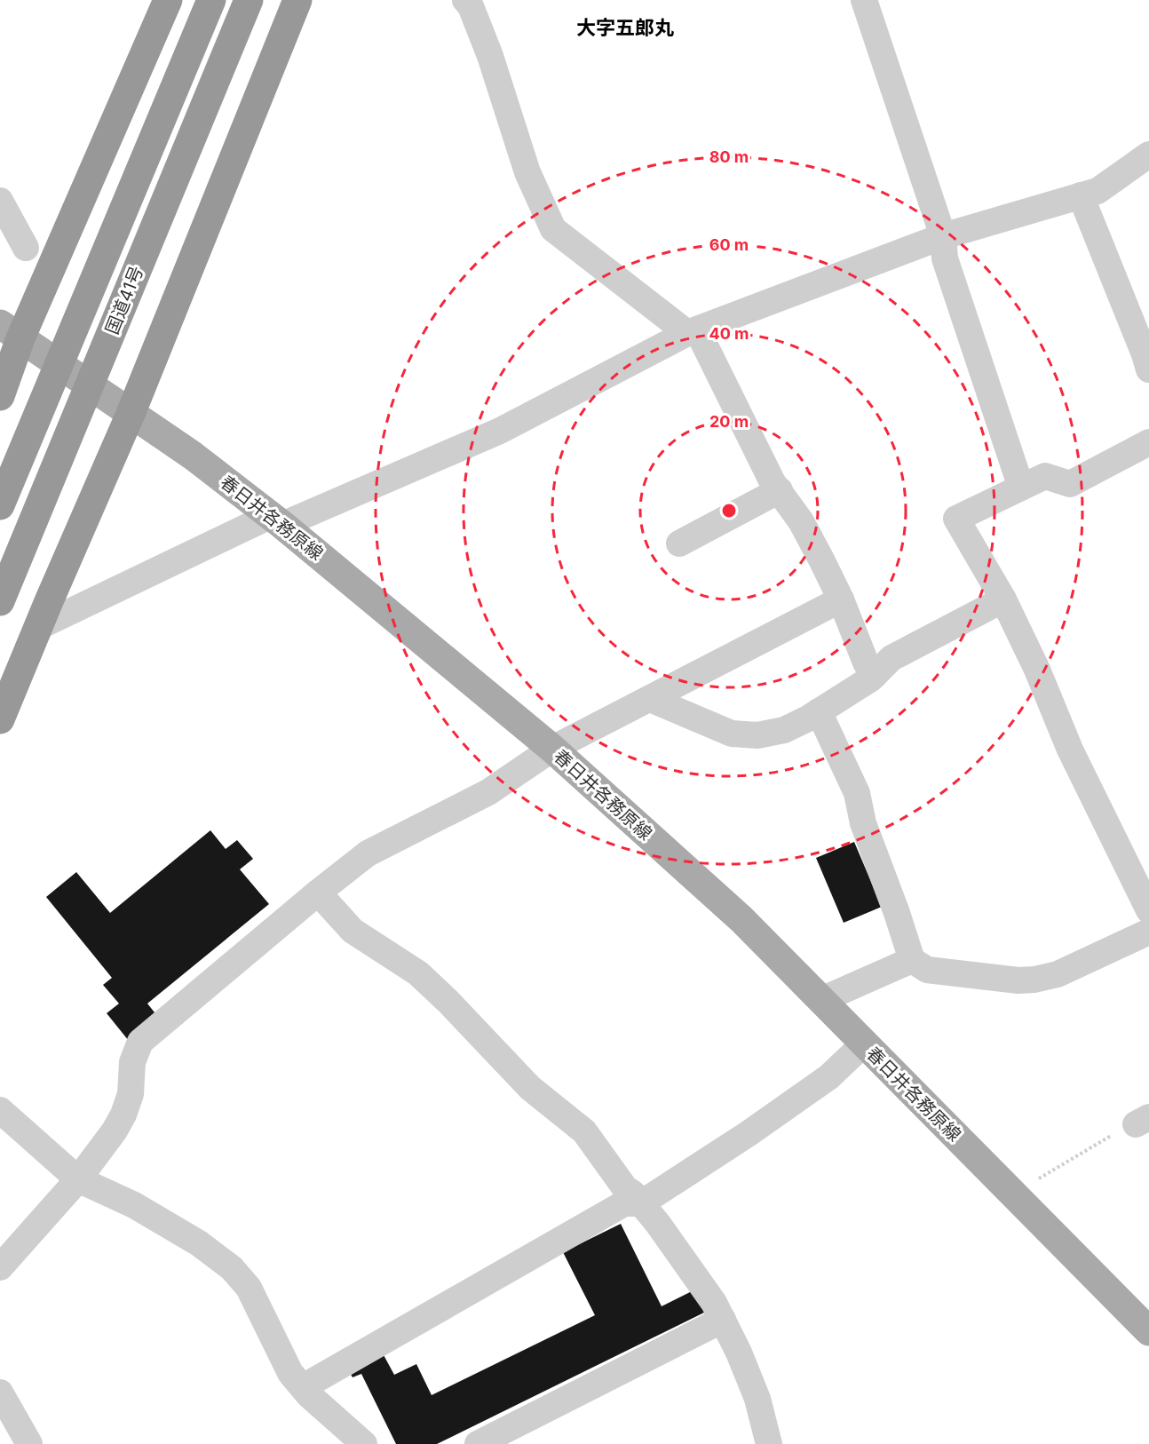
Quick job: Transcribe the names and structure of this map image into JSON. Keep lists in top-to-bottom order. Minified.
{"streets":{"highway":["国道41号"],"main road":["春日井各務原線"]},"districts":["大字五郎丸"],"rings":["80 m","60 m","40 m","20 m"]}
